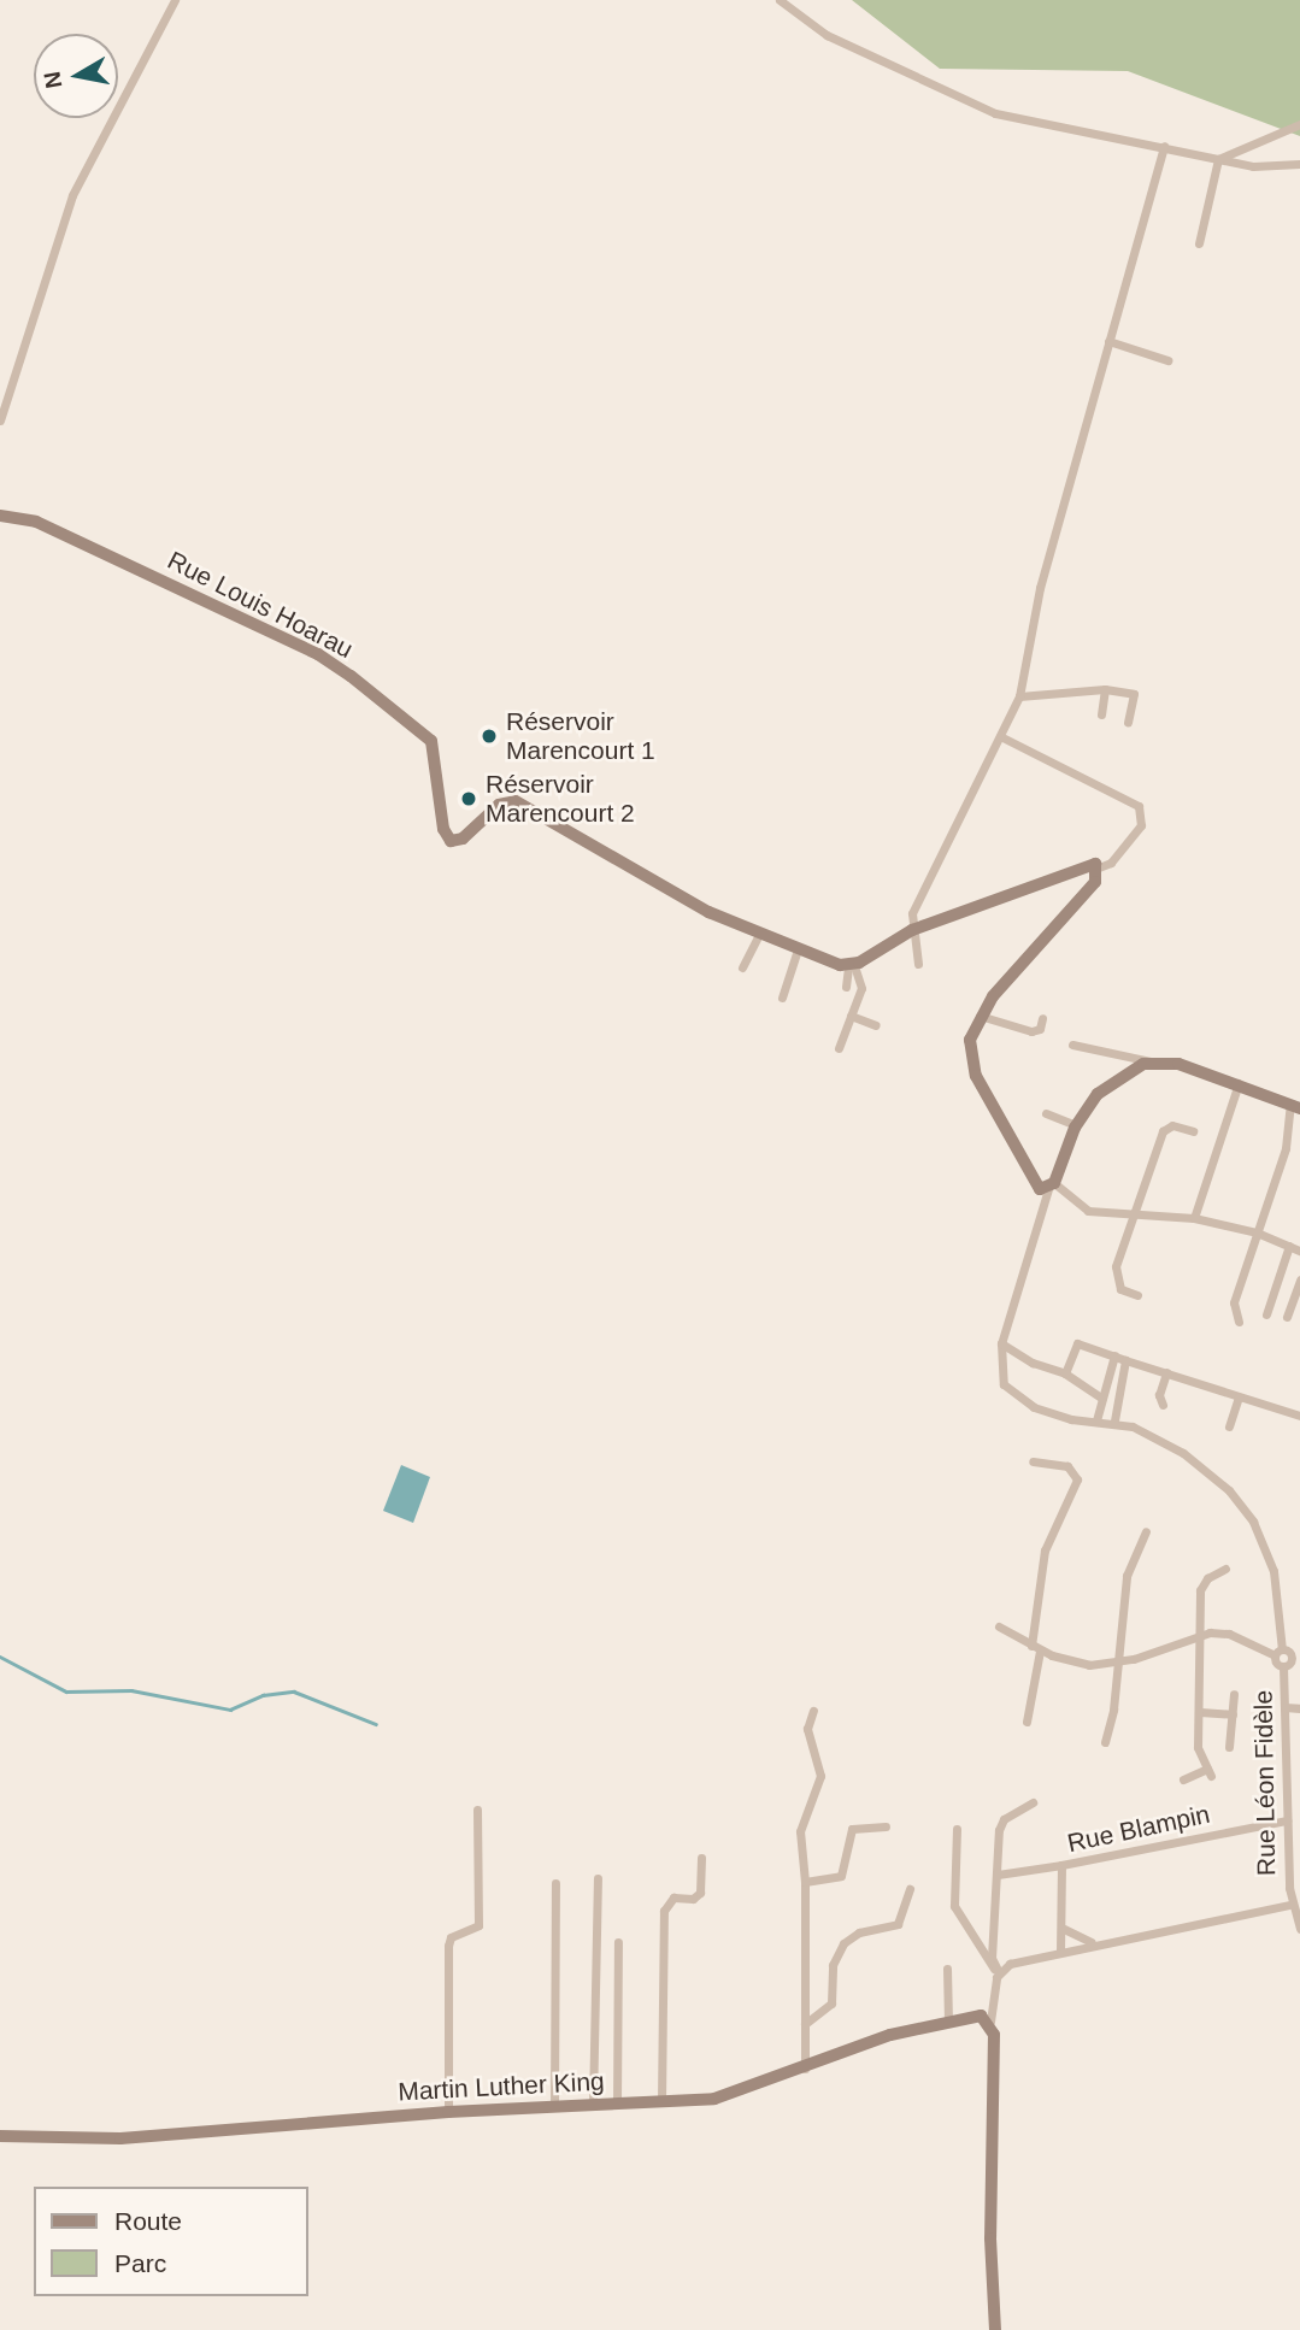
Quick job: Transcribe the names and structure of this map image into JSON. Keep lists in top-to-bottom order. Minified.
{"streets":{"main road":["Rue Louis Hoarau","Martin Luther King"],"street":["Rue Léon Fidèle","Rue Blampin"]},"crossings":[["Rue Léon Fidèle","Rue Blampin"]],"places":["Réservoir Marencourt 1","Réservoir Marencourt 2"],"legend":["Route","Parc"],"north":"left"}
